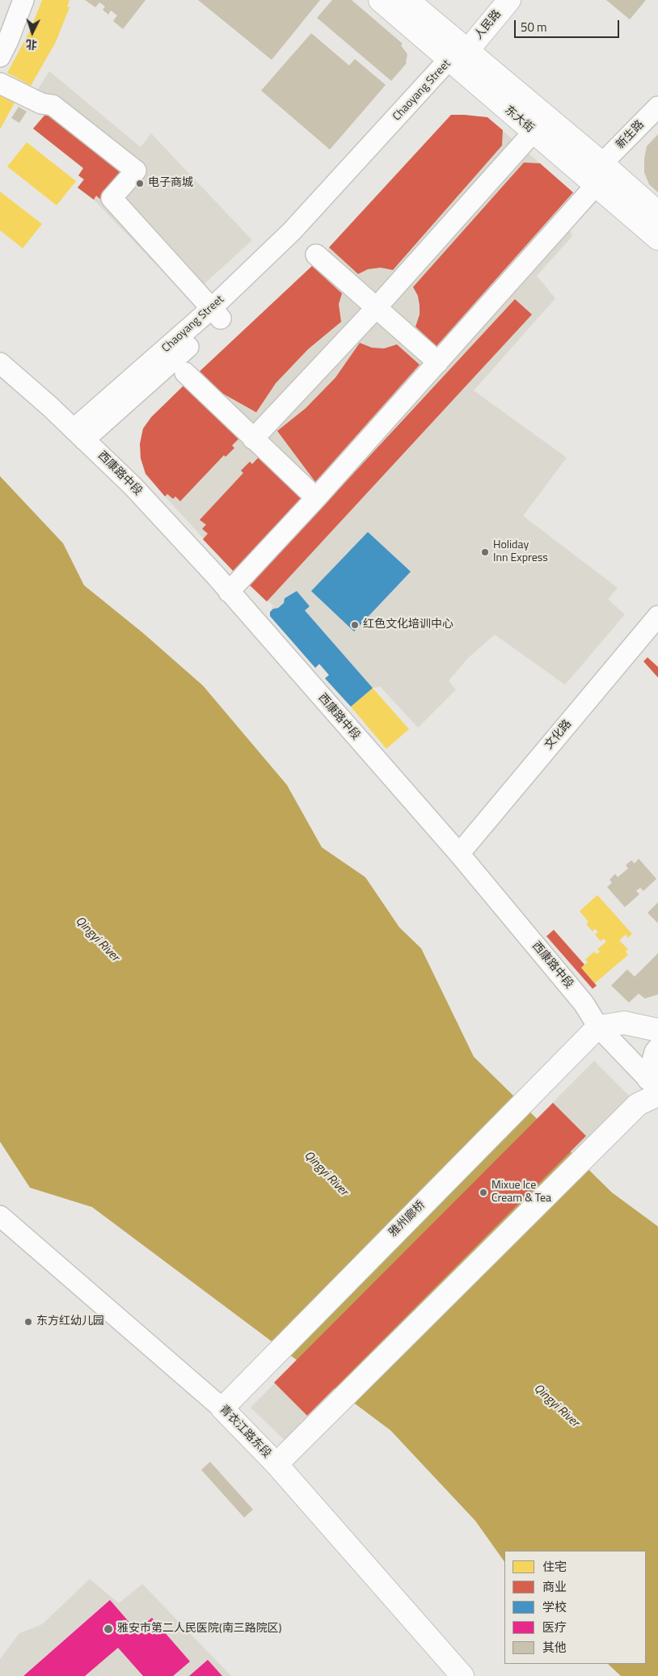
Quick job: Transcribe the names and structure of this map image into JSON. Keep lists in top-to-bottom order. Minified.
{"streets":{"main road":["人民路","东大街","雅州廊桥","青衣江路东段"],"street":["Chaoyang Street","新生路","西康路中段","文化路"]},"crossings":[["人民路","Chaoyang Street"],["人民路","东大街"],["Chaoyang Street","东大街"],["Chaoyang Street","西康路中段"],["东大街","新生路"],["西康路中段","文化路"],["西康路中段","雅州廊桥"],["雅州廊桥","青衣江路东段"]],"water":["Qingyi River"],"places":["电子商城","Holiday Inn Express","红色文化培训中心","Mixue Ice Cream & Tea","东方红幼儿园","雅安市第二人民医院(南三路院区)"],"legend":["住宅","商业","学校","医疗","其他"],"scale_bar":"50 m","north":"bottom"}
